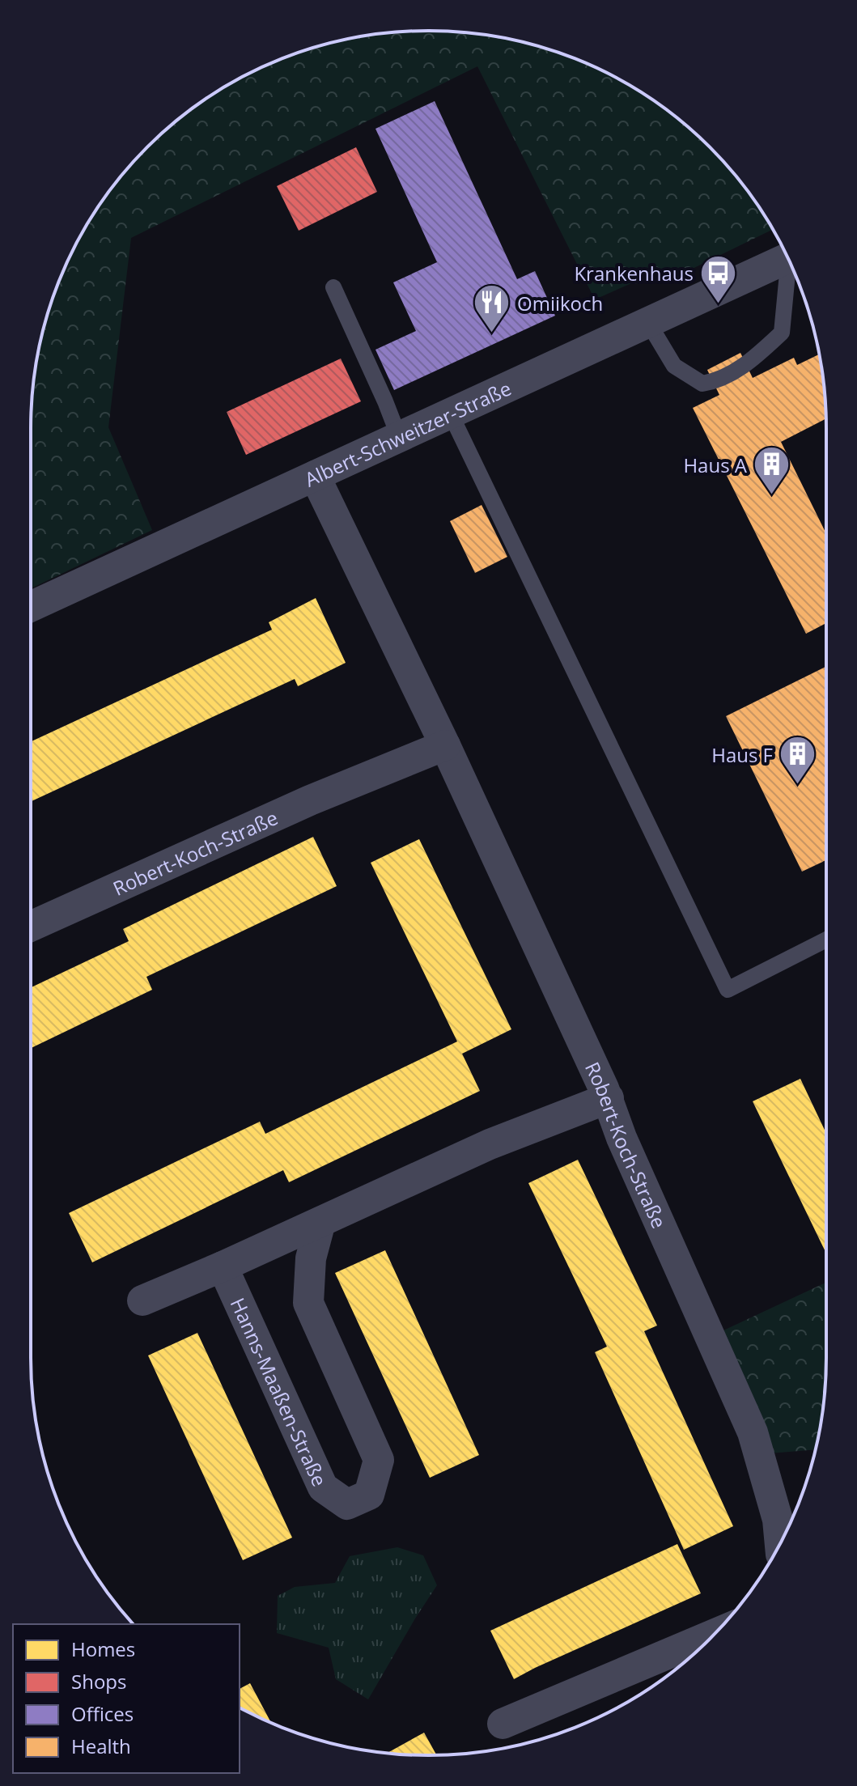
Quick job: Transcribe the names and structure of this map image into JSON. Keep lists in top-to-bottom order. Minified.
{"streets":{"street":["Albert-Schweitzer-Straße","Robert-Koch-Straße","Hanns-Maaßen-Straße"]},"crossings":[["Albert-Schweitzer-Straße","Robert-Koch-Straße"]],"places":{"bus stop":["Krankenhaus"],"restaurant":["Omiikoch"],"building":["Haus A","Haus F"]},"legend":["Homes","Shops","Offices","Health"]}
